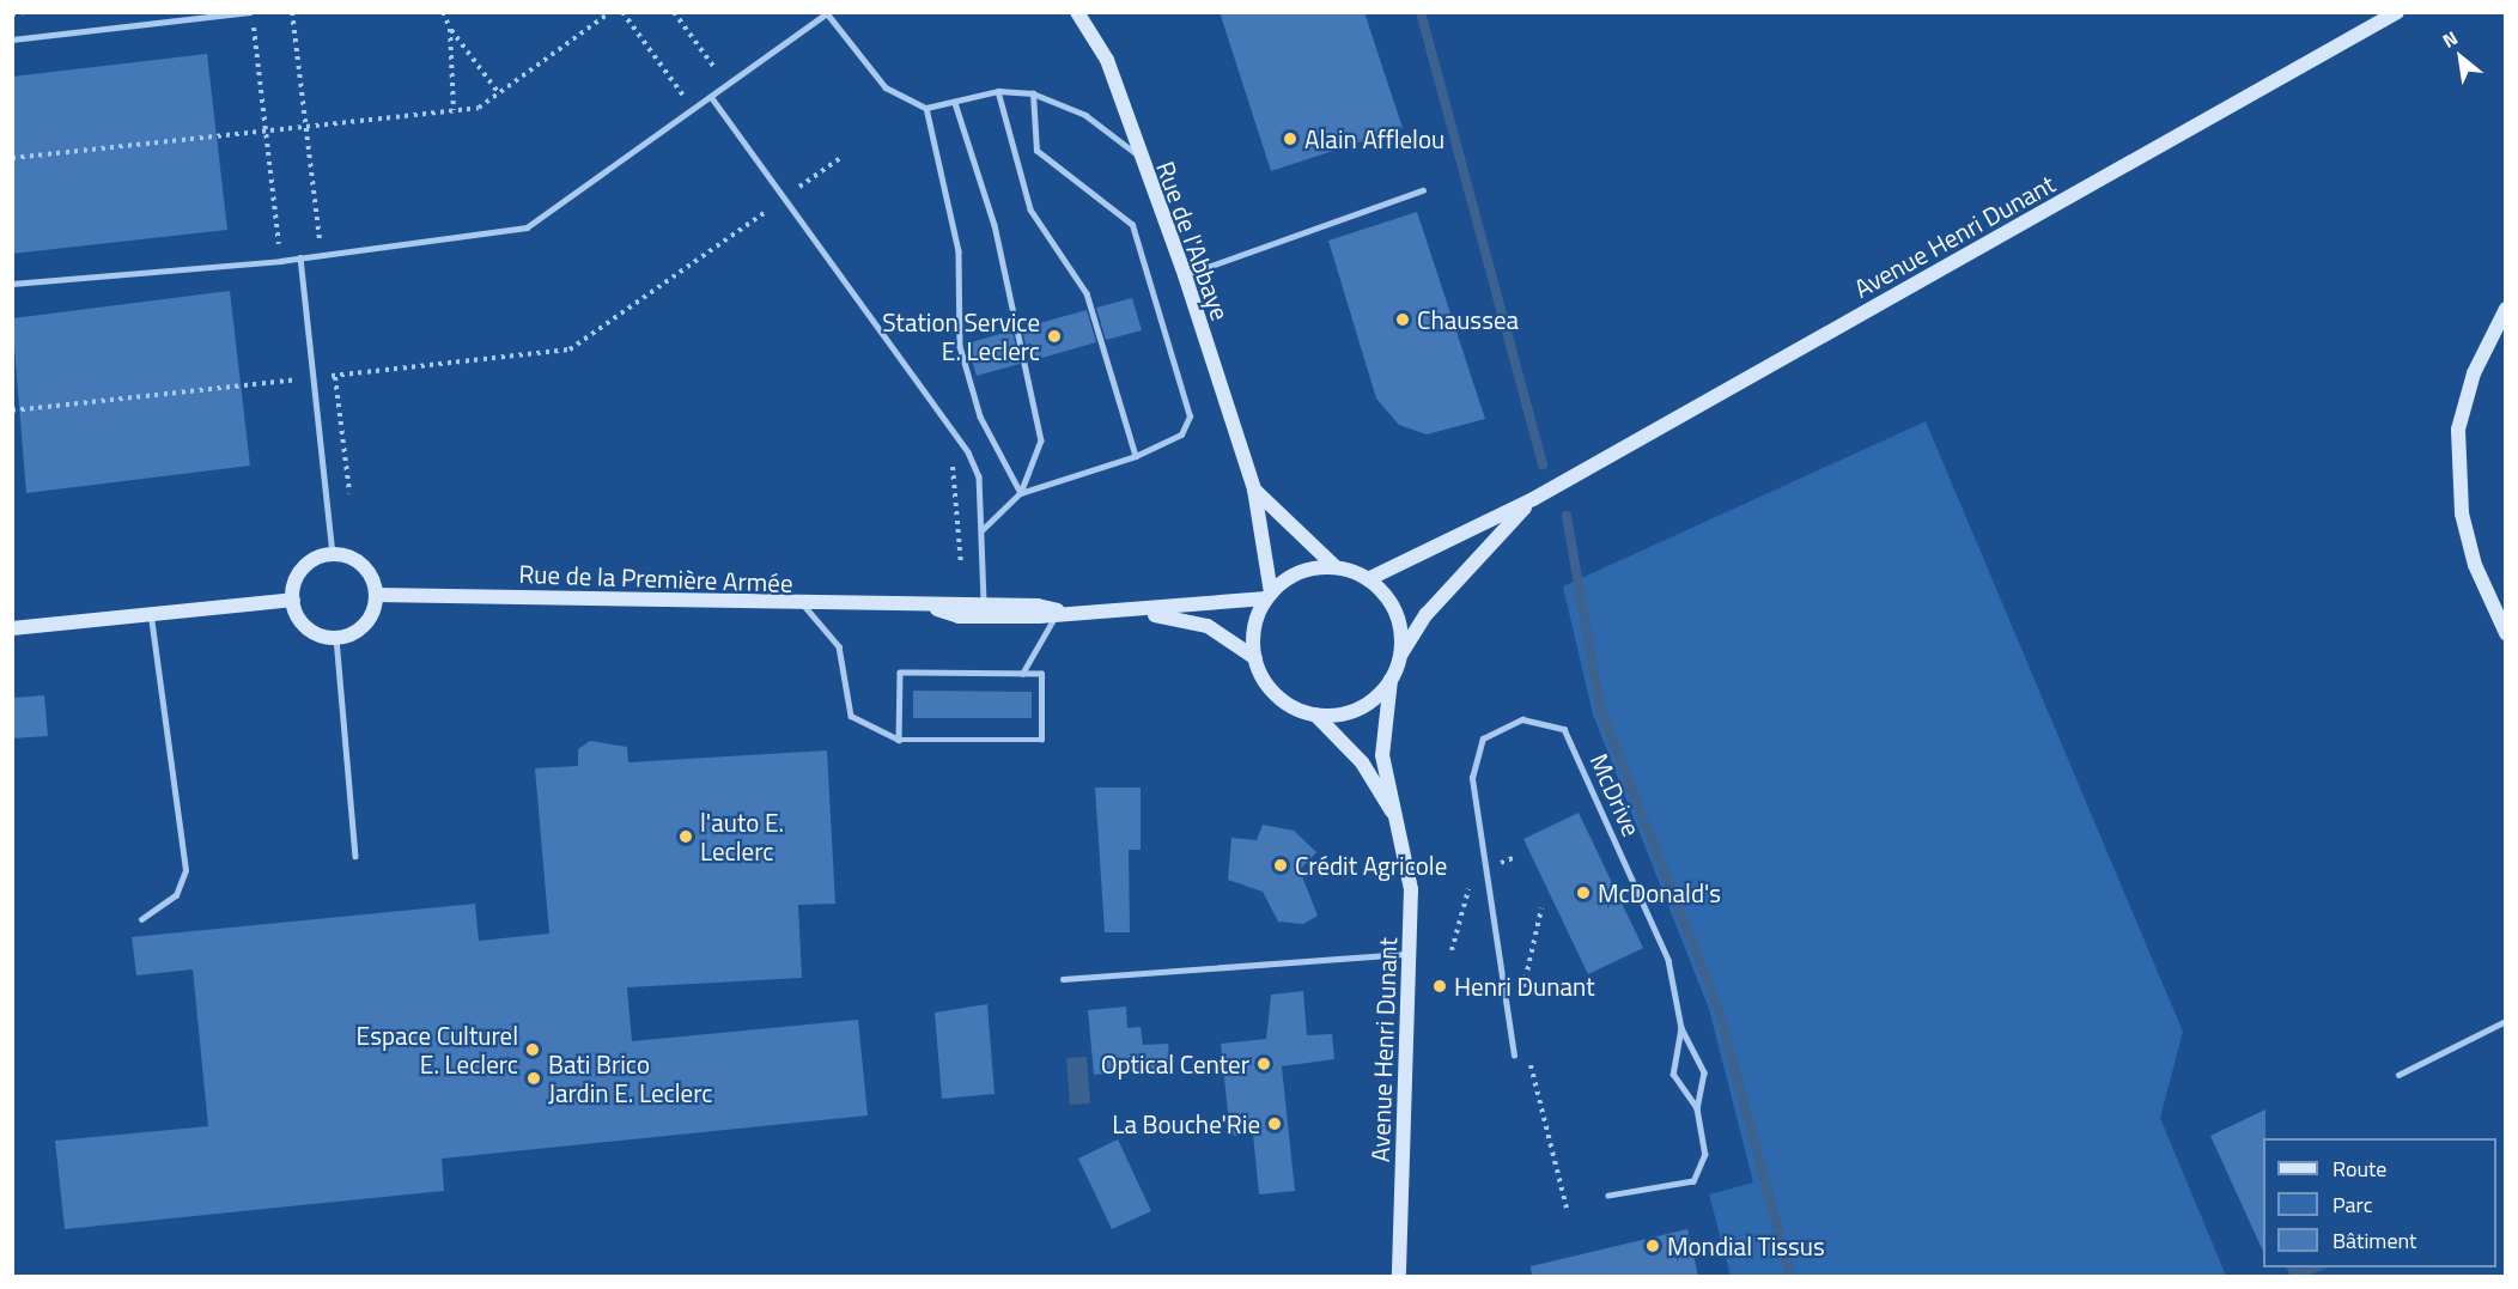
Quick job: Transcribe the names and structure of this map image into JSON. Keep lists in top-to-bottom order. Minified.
{"streets":{"main road":["Avenue Henri Dunant","Rue de l'Abbaye","Rue de la Première Armée"],"lane":["McDrive"]},"crossings":[["Avenue Henri Dunant","Rue de l'Abbaye"],["Avenue Henri Dunant","Rue de la Première Armée"],["Rue de l'Abbaye","Rue de la Première Armée"]],"places":["Alain Afflelou","Chaussea","Station Service E. Leclerc","l'auto E. Leclerc","Crédit Agricole","McDonald's","Henri Dunant","Espace Culturel E. Leclerc","Optical Center","Bati Brico Jardin E. Leclerc","La Bouche'Rie","Mondial Tissus"],"legend":["Route","Parc","Bâtiment"],"north":"top left"}
